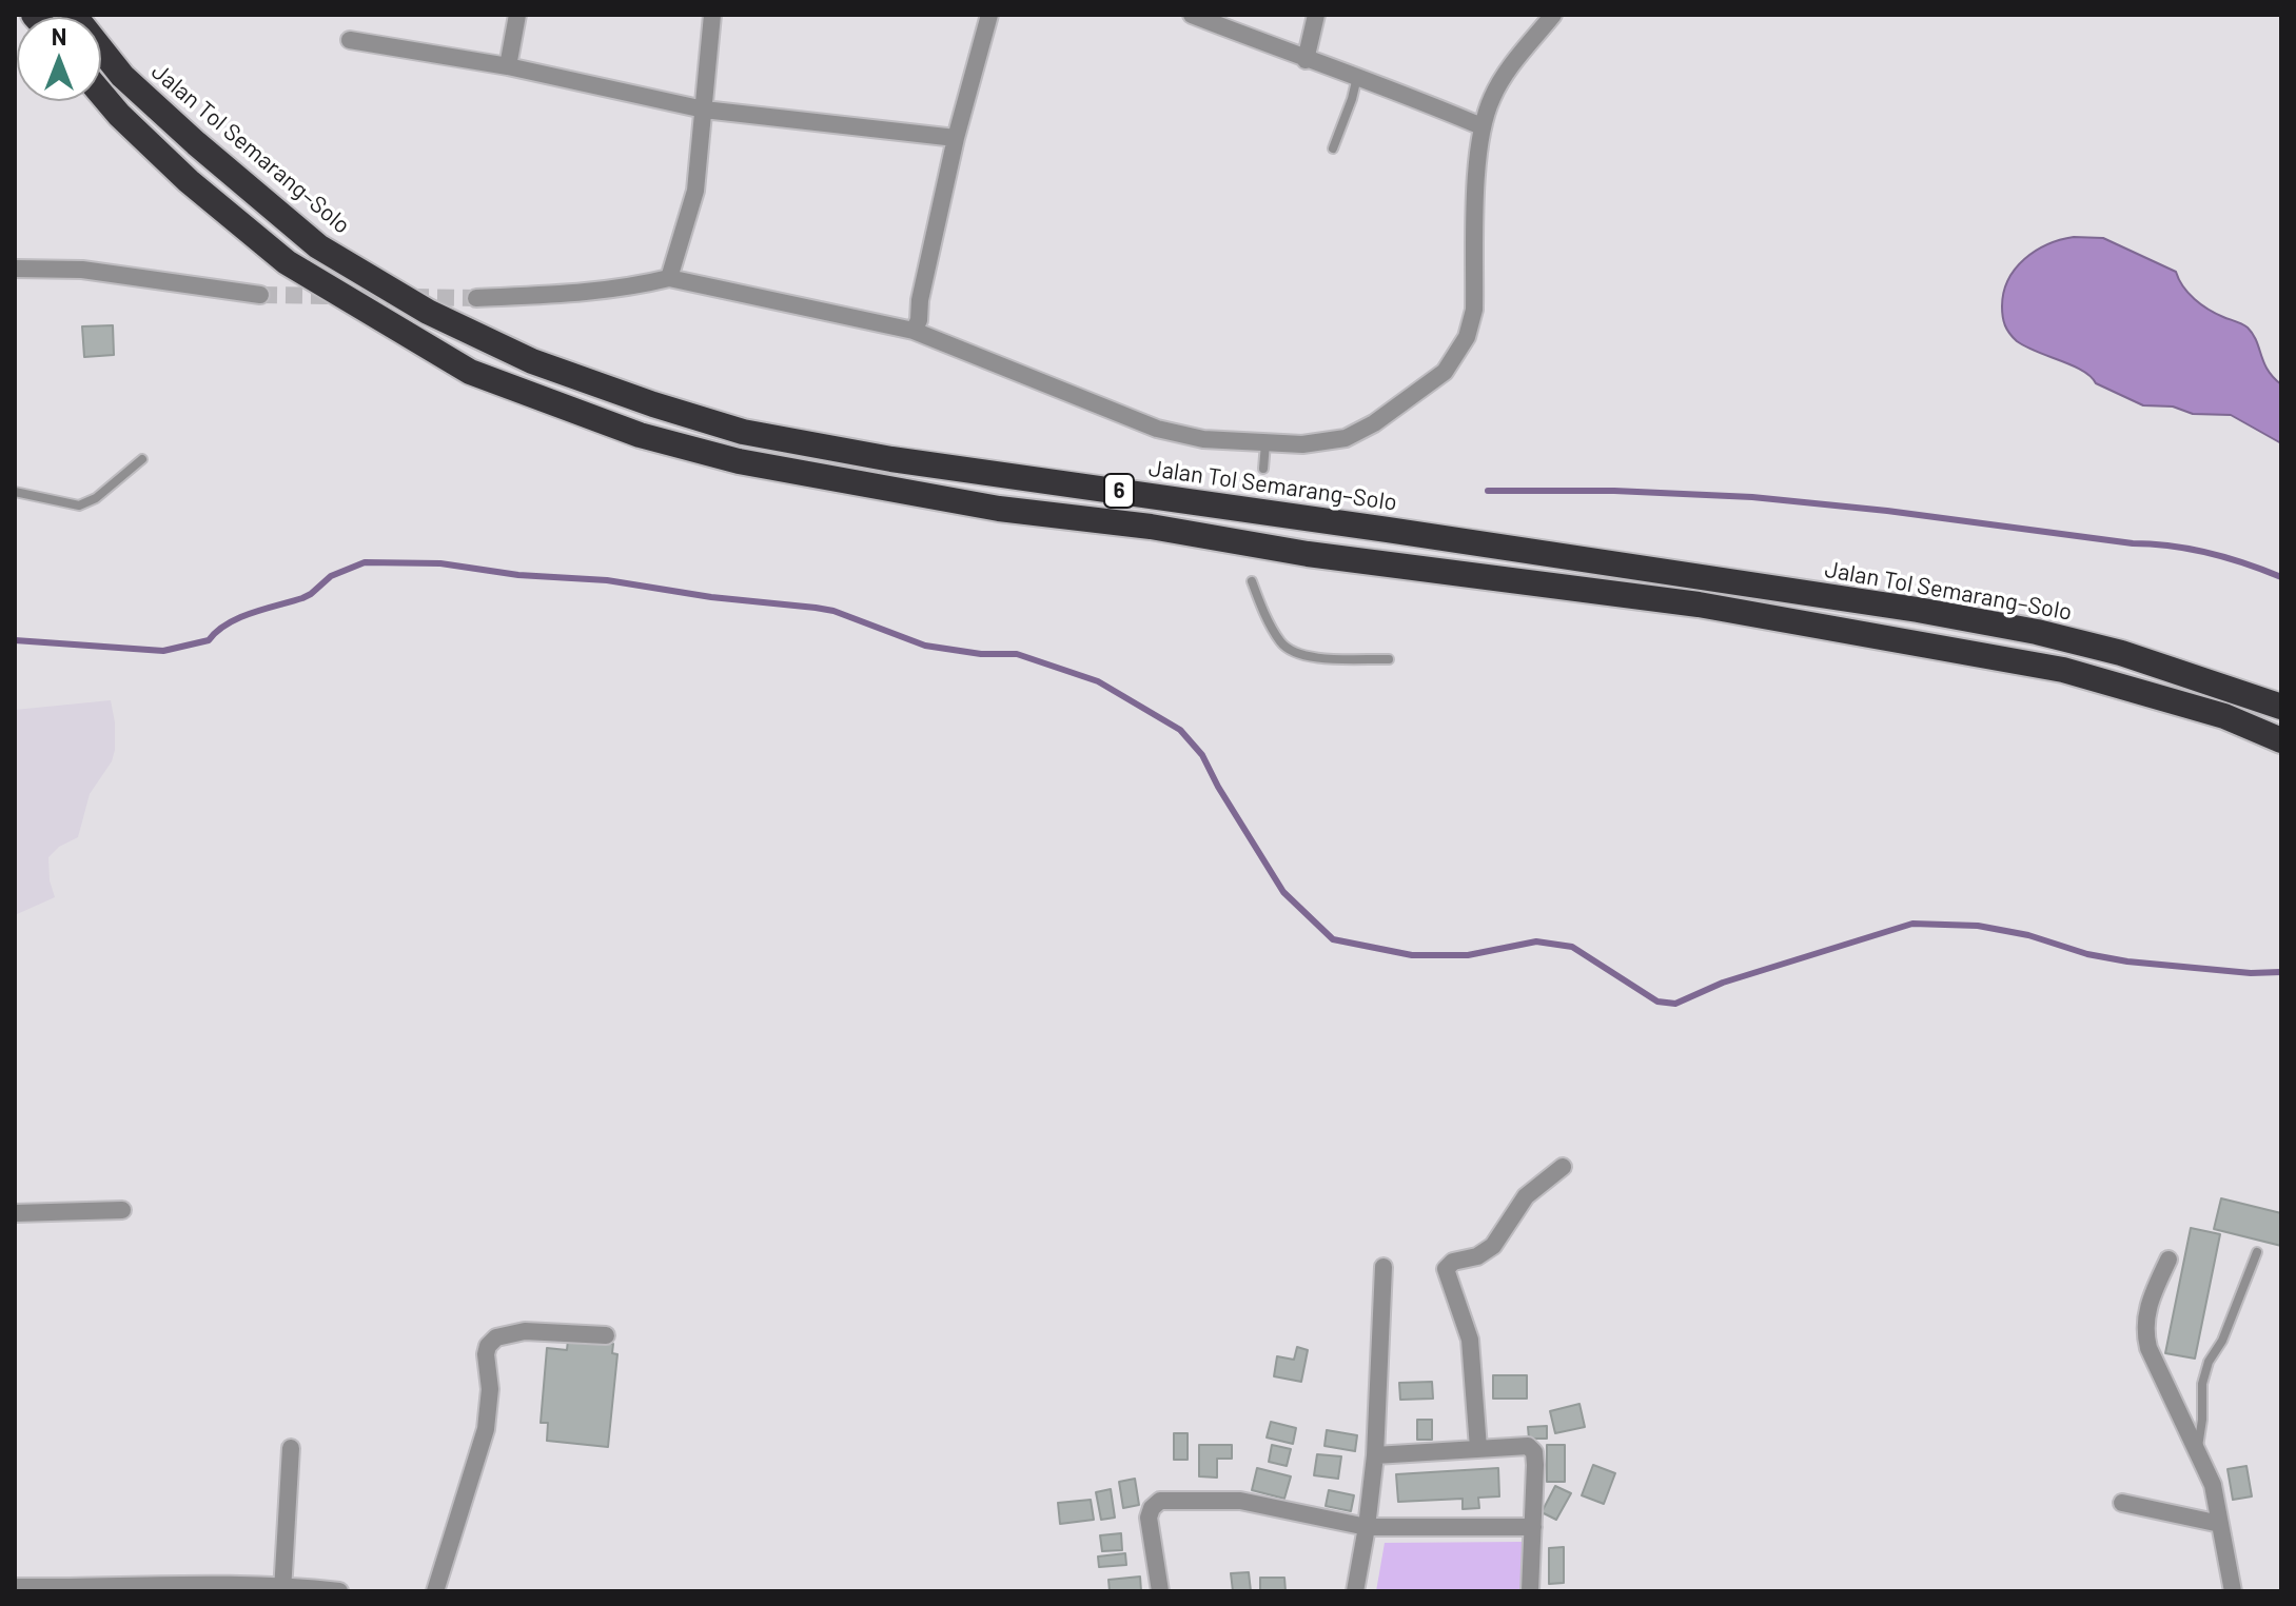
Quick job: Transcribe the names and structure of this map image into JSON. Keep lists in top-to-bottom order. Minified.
{"streets":{"highway":["Jalan Tol Semarang–Solo","6"]},"north":"top"}
